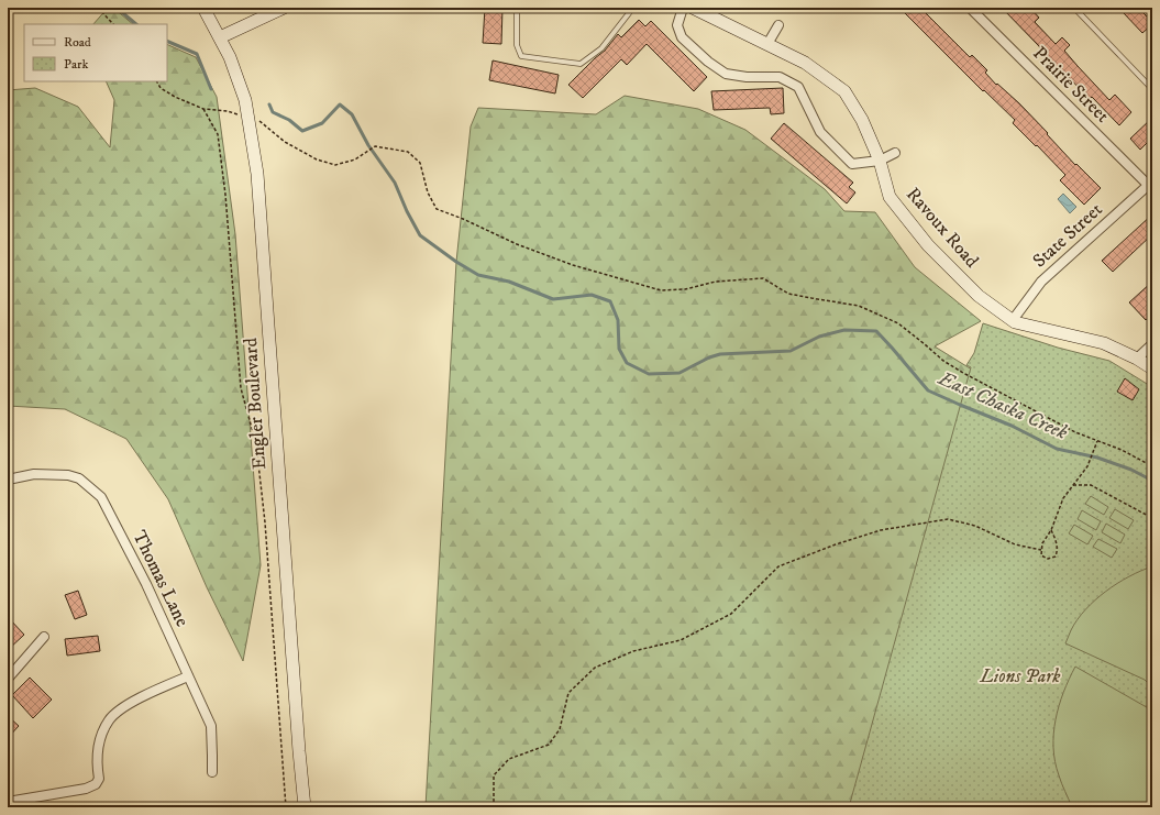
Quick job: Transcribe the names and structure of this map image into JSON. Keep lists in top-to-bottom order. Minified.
{"streets":{"main road":["Ravoux Road","Engler Boulevard"],"street":["Prairie Street","State Street","Thomas Lane"]},"crossings":[["Prairie Street","State Street"],["Ravoux Road","State Street"]],"water":["East Chaska Creek"],"parks":["Lions Park"],"legend":["Road","Park"]}
